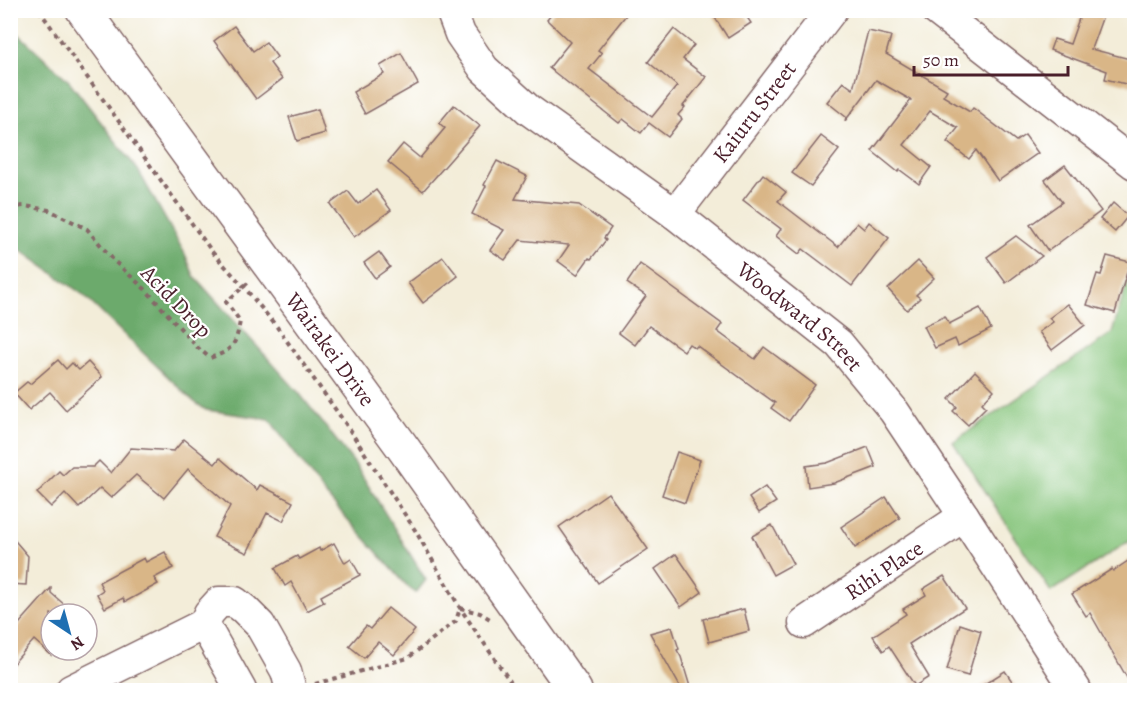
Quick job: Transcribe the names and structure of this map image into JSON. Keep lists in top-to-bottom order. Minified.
{"streets":{"main road":["Wairakei Drive"],"street":["Kaiuru Street","Woodward Street","Rihi Place"],"path":["Acid Drop"]},"crossings":[["Kaiuru Street","Woodward Street"],["Acid Drop","Wairakei Drive"],["Woodward Street","Rihi Place"]],"scale_bar":"50 m","north":"bottom right"}
